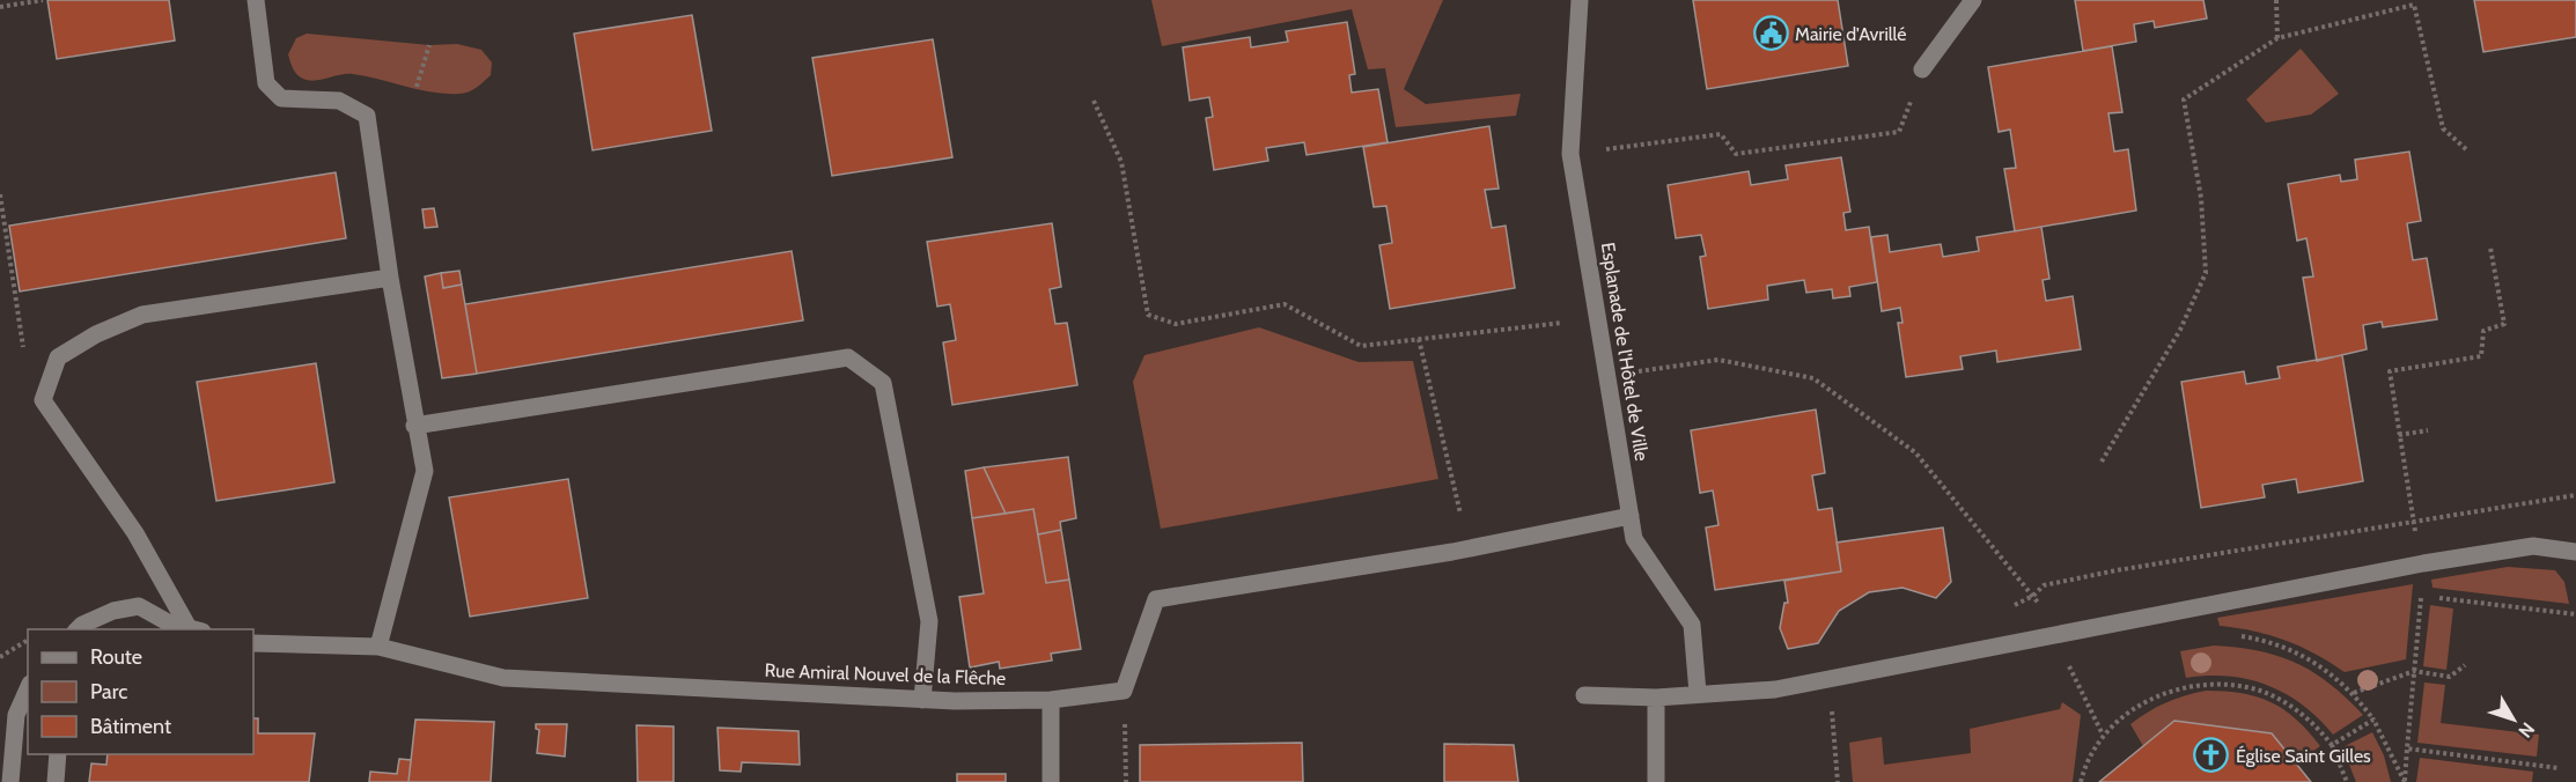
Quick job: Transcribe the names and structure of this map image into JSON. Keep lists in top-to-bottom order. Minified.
{"streets":{"street":["Esplanade de l'Hôtel de Ville","Rue Amiral Nouvel de la Flêche"]},"places":{"public building":["Mairie d'Avrillé"],"church":["Église Saint Gilles"]},"legend":["Route","Parc","Bâtiment"],"north":"bottom right"}
